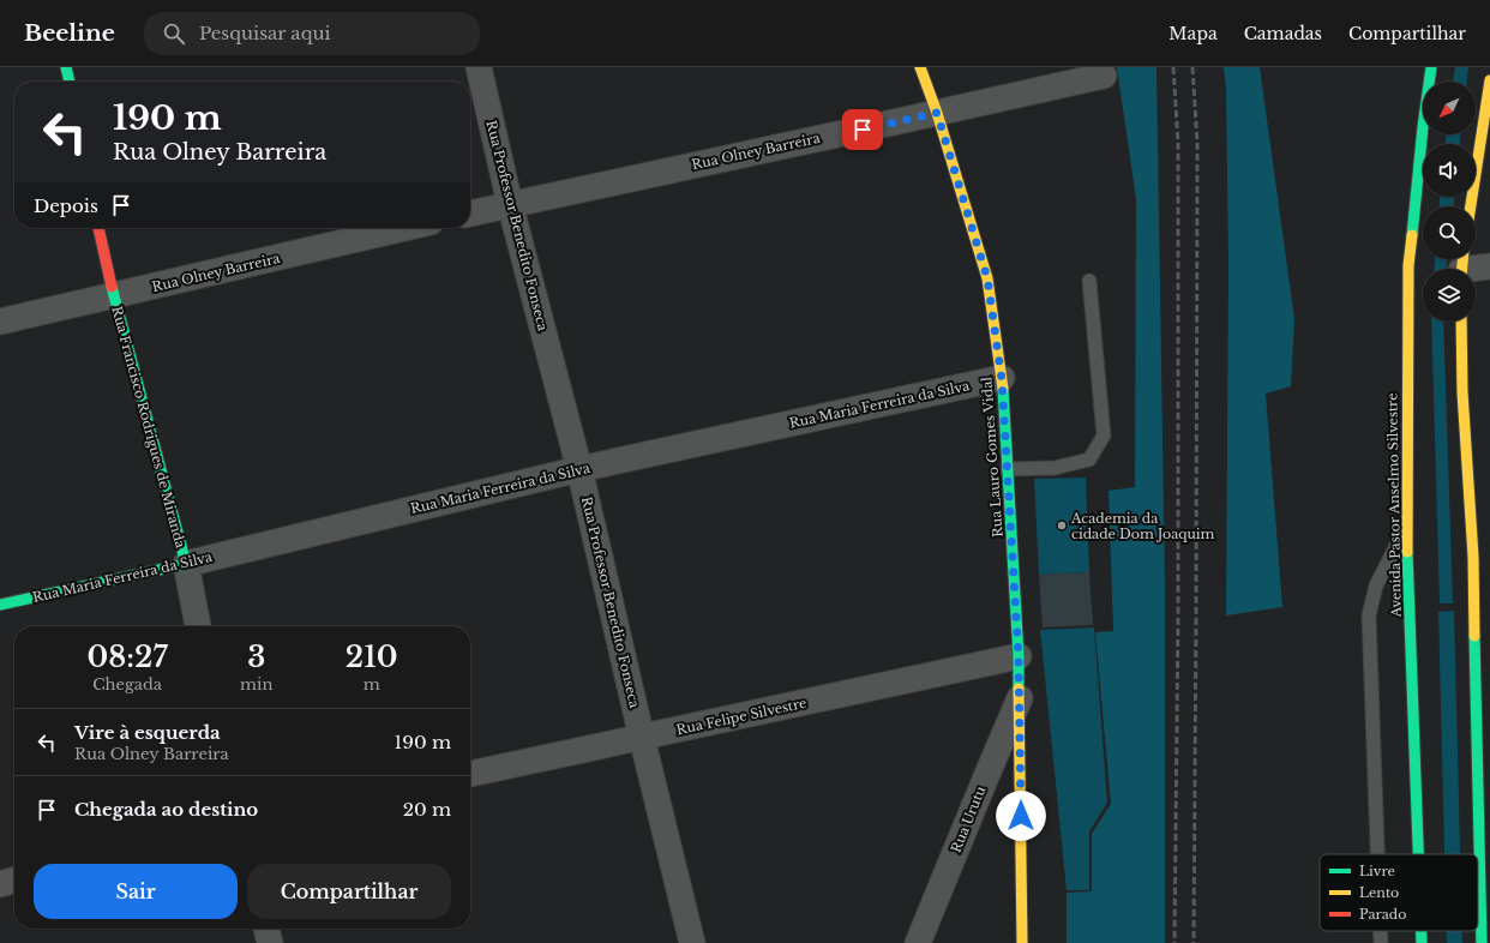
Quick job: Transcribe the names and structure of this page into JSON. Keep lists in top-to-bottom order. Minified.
{"streets":{"main road":["Rua Maria Ferreira da Silva","Rua Francisco Rodrigues de Miranda","Rua Lauro Gomes Vidal","Avenida Pastor Anselmo Silvestre"],"street":["Rua Olney Barreira","Rua Professor Benedito Fonseca","Rua Felipe Silvestre","Rua Urutu"]},"crossings":[["Rua Olney Barreira","Rua Professor Benedito Fonseca"],["Rua Olney Barreira","Rua Francisco Rodrigues de Miranda"],["Rua Olney Barreira","Rua Lauro Gomes Vidal"],["Rua Professor Benedito Fonseca","Rua Maria Ferreira da Silva"],["Rua Professor Benedito Fonseca","Rua Felipe Silvestre"],["Rua Maria Ferreira da Silva","Rua Francisco Rodrigues de Miranda"],["Rua Maria Ferreira da Silva","Rua Lauro Gomes Vidal"],["Rua Lauro Gomes Vidal","Rua Felipe Silvestre"],["Rua Lauro Gomes Vidal","Rua Urutu"]],"places":["Academia da cidade Dom Joaquim"],"legend":["Livre","Lento","Parado"],"north":"bottom left","page":{"header":"Beeline","search":"Pesquisar aqui","nav":["Mapa","Camadas","Compartilhar"],"turn":["190 m","Rua Olney Barreira"],"then":"Depois","eta":["08:27","Chegada","3","min","210","m"],"list":[{"name":"Vire à esquerda","note":"Rua Olney Barreira","value":"190 m"},{"name":"Chegada ao destino","value":"20 m"}],"buttons":["Sair","Compartilhar"]}}
